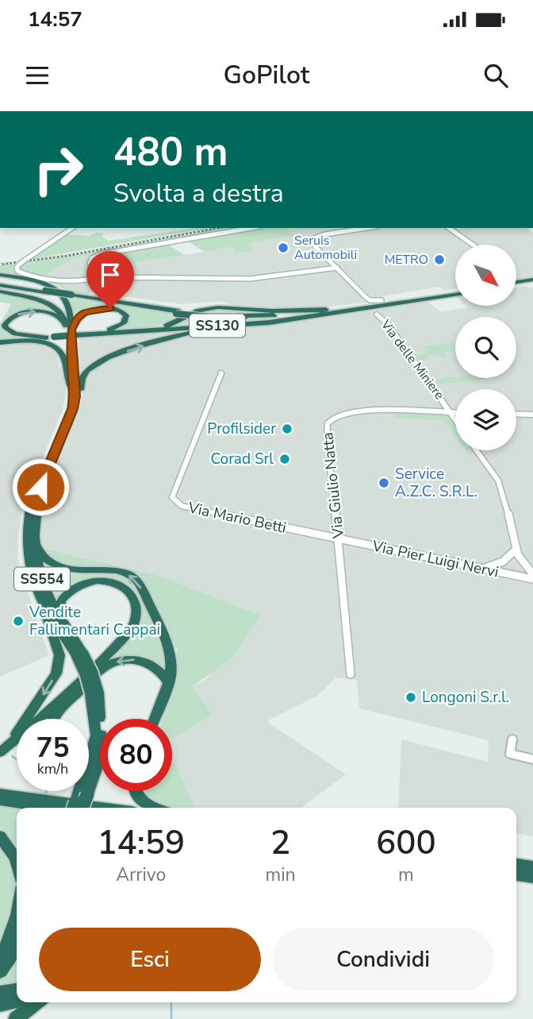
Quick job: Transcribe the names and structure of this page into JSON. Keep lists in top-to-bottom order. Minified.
{"streets":{"highway":["SS130","SS554"],"street":["Via delle Miniere","Via Giulio Natta","Via Mario Betti","Via Pier Luigi Nervi"]},"crossings":[["SS130","SS554"],["Via delle Miniere","Via Giulio Natta"],["Via Giulio Natta","Via Mario Betti"],["Via Giulio Natta","Via Pier Luigi Nervi"],["Via Mario Betti","Via Pier Luigi Nervi"]],"places":["Seruis Automobili","METRO","Profilsider","Corad Srl","Service A.Z.C. S.R.L.","Vendite Fallimentari Cappai","Longoni S.r.l."],"north":"bottom right","page":{"status":"14:57","header":"GoPilot","turn":["480 m","Svolta a destra"],"speed":"75 km/h","limit":"80","eta":["14:59","Arrivo","2","min","600","m"],"buttons":["Esci","Condividi"]}}
